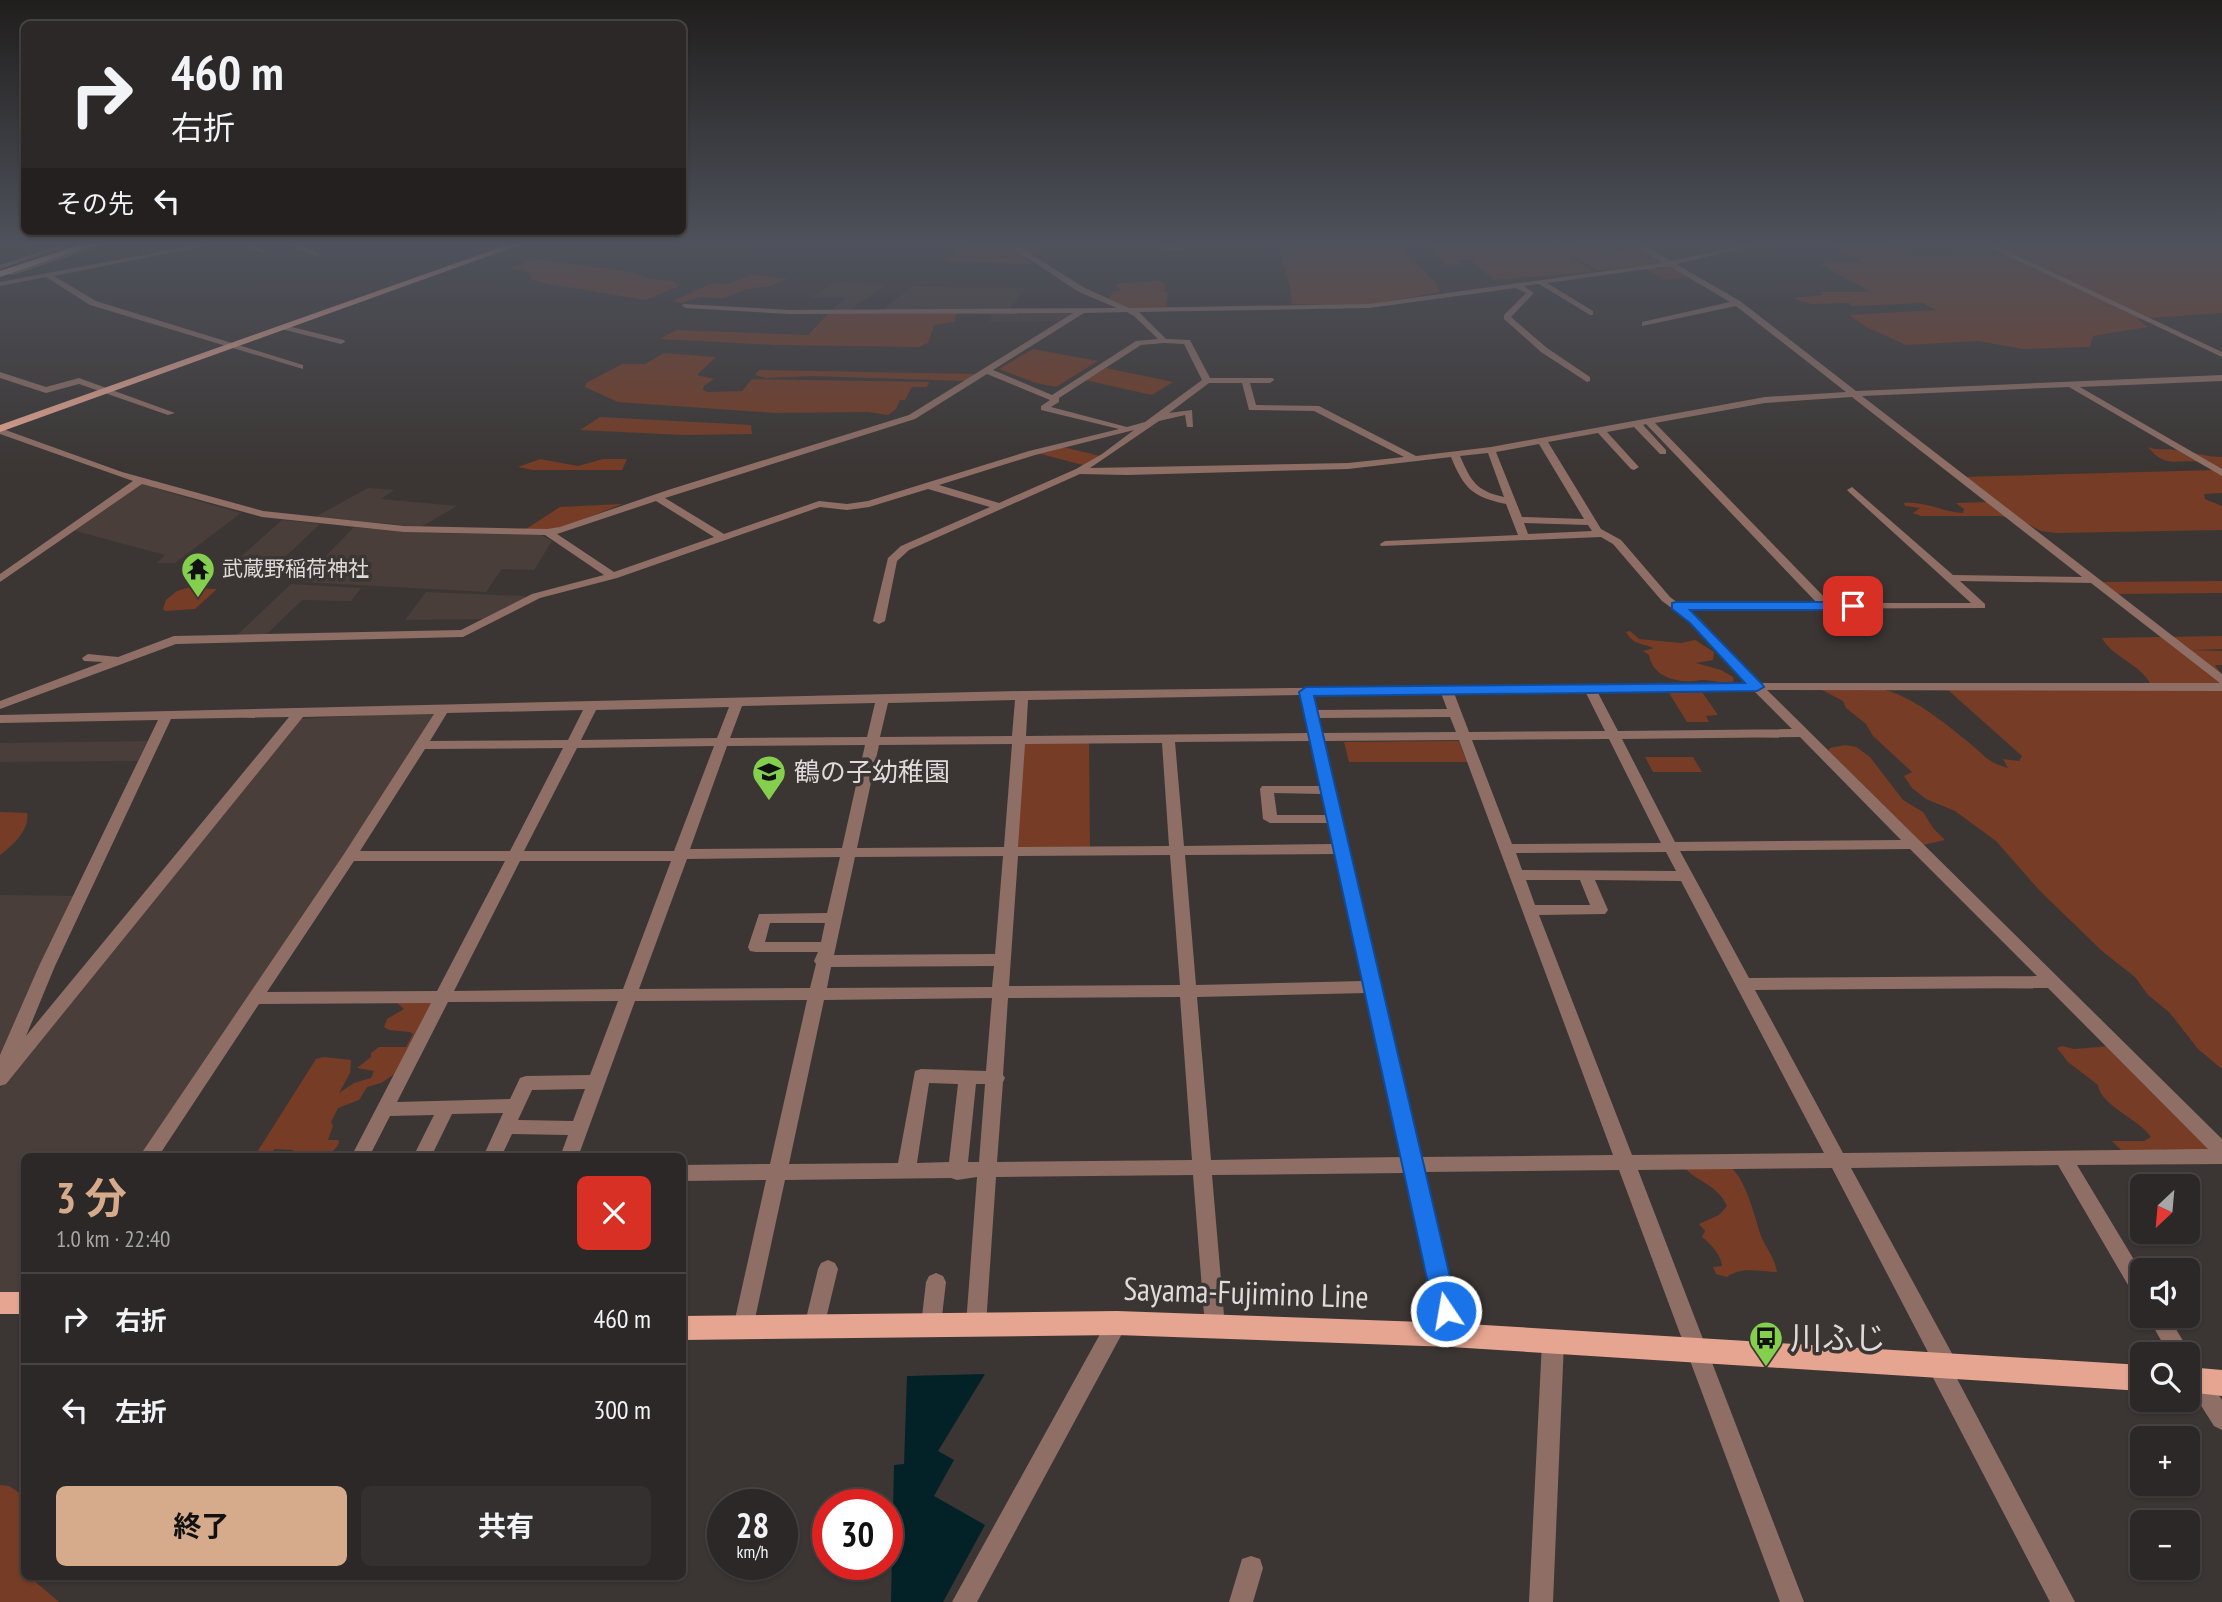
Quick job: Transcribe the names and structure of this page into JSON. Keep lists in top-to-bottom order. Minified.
{"streets":{"main road":["Sayama-Fujimino Line"]},"places":{"temple":["武蔵野稲荷神社"],"school or university":["鶴の子幼稚園"],"bus stop":["川ふじ"]},"north":"bottom left","page":{"turn":["460 m","右折"],"then":"その先","heading":["3 分","1.0 km · 22:40"],"map_buttons":["+","−"],"list":[{"name":"右折","value":"460 m"},{"name":"左折","value":"300 m"}],"buttons":["終了","共有"],"speed":"28 km/h","limit":"30"}}
